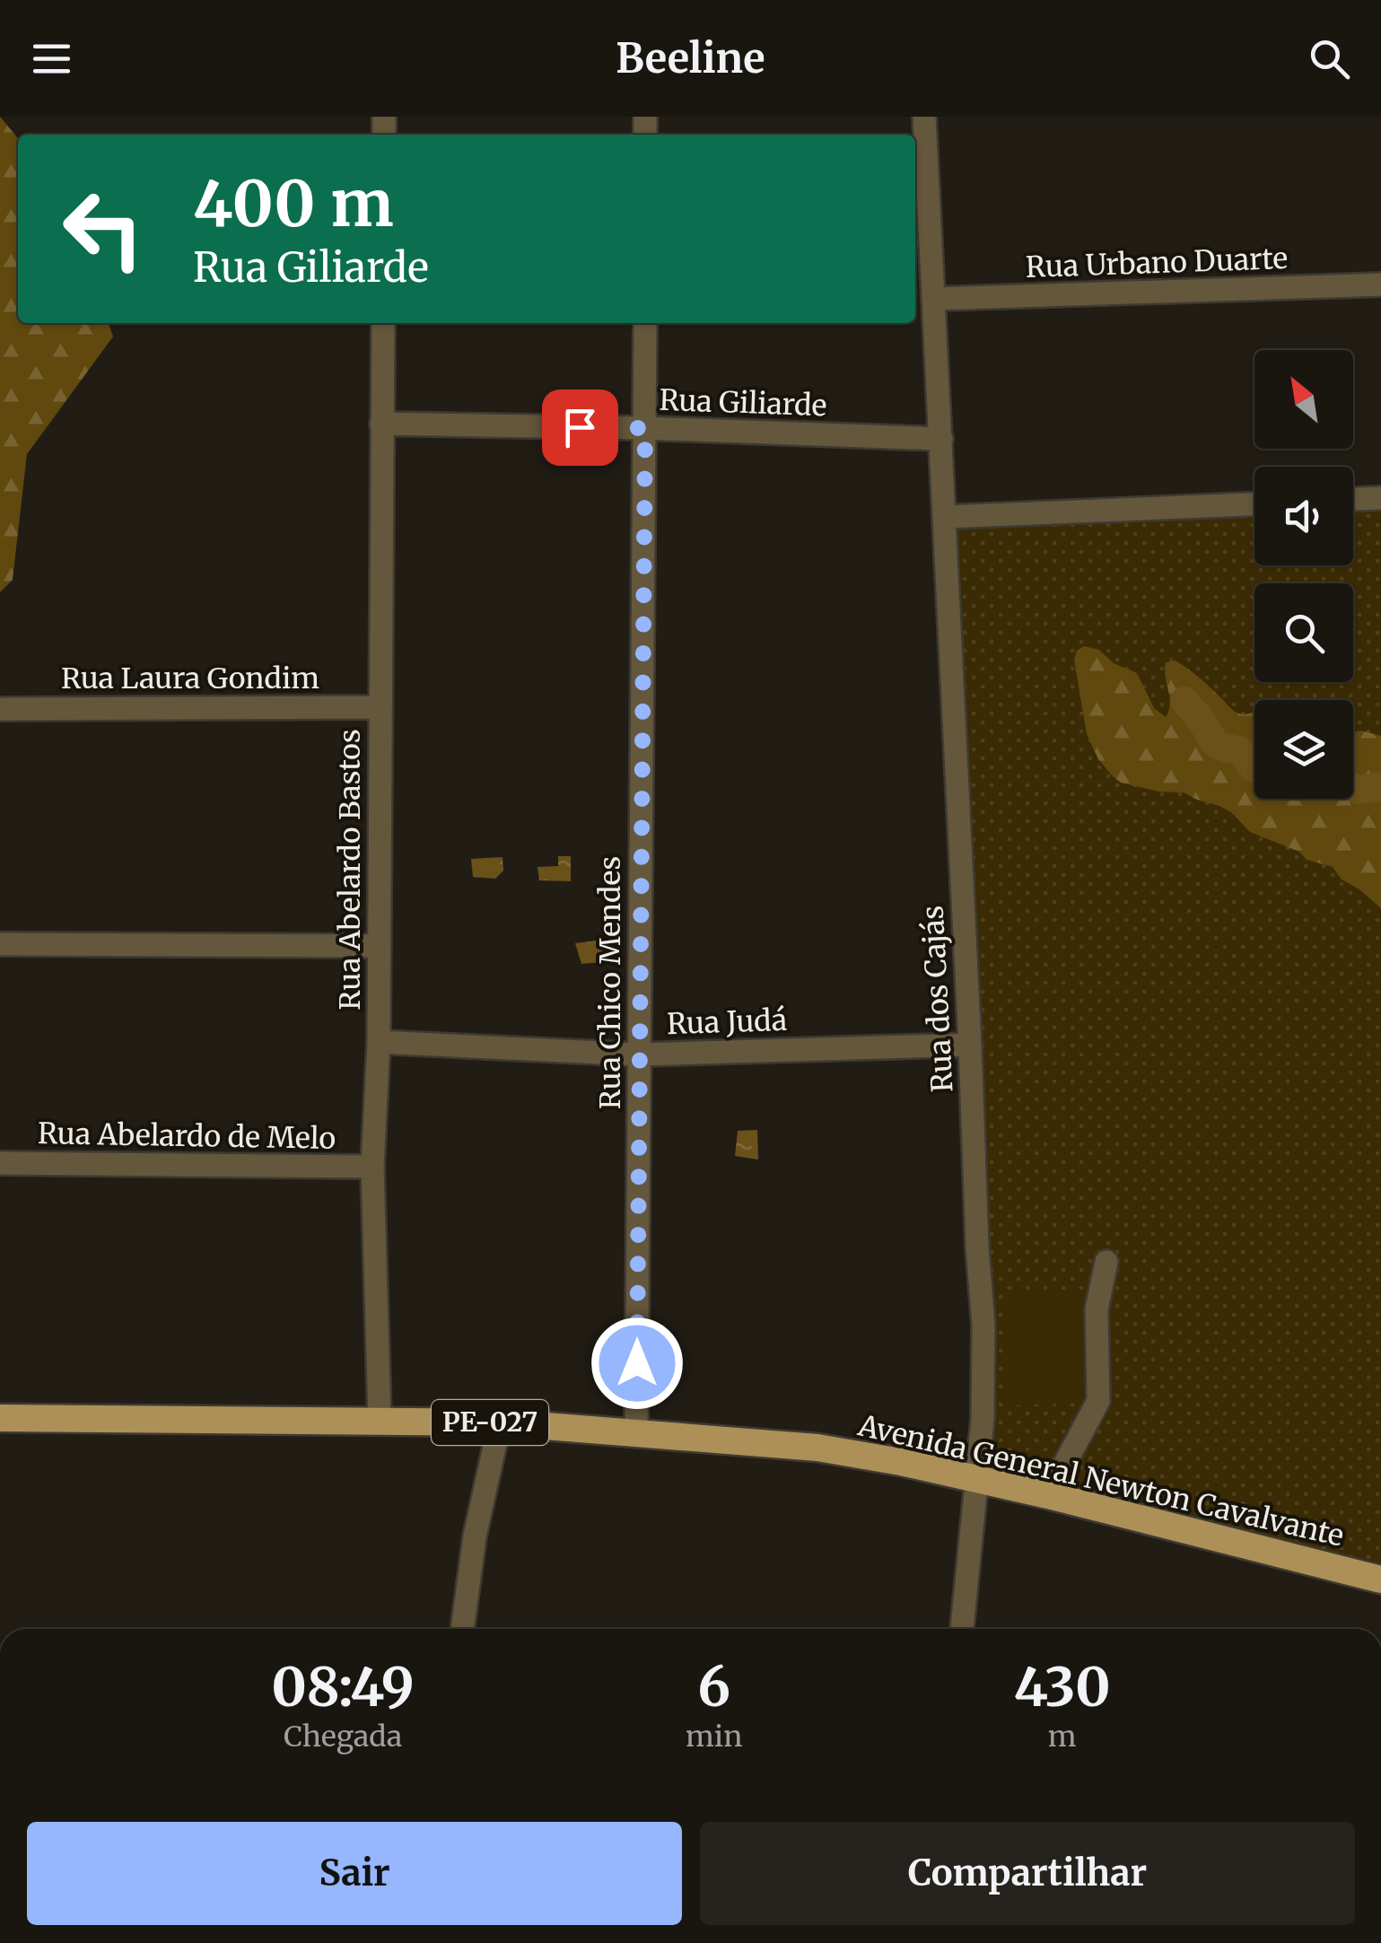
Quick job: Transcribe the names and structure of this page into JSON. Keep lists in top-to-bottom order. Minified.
{"streets":{"main road":["PE-027","Avenida General Newton Cavalvante"],"street":["Rua Urbano Duarte","Rua Giliarde","Rua Laura Gondim","Rua Abelardo Bastos","Rua Chico Mendes","Rua dos Cajás","Rua Judá","Rua Abelardo de Melo"]},"crossings":[["Rua Urbano Duarte","Rua dos Cajás"],["Rua Giliarde","Rua Abelardo Bastos"],["Rua Giliarde","Rua Chico Mendes"],["Rua Giliarde","Rua dos Cajás"],["Rua Laura Gondim","Rua Abelardo Bastos"],["Rua Abelardo Bastos","Rua Judá"],["Rua Abelardo Bastos","Rua Abelardo de Melo"],["Rua Abelardo Bastos","Avenida General Newton Cavalvante"],["Rua Chico Mendes","Rua Judá"],["Rua Chico Mendes","Avenida General Newton Cavalvante"],["Rua dos Cajás","Rua Judá"],["Rua dos Cajás","Avenida General Newton Cavalvante"]],"north":"top left","page":{"header":"Beeline","turn":["400 m","Rua Giliarde"],"eta":["08:49","Chegada","6","min","430","m"],"buttons":["Sair","Compartilhar"]}}
